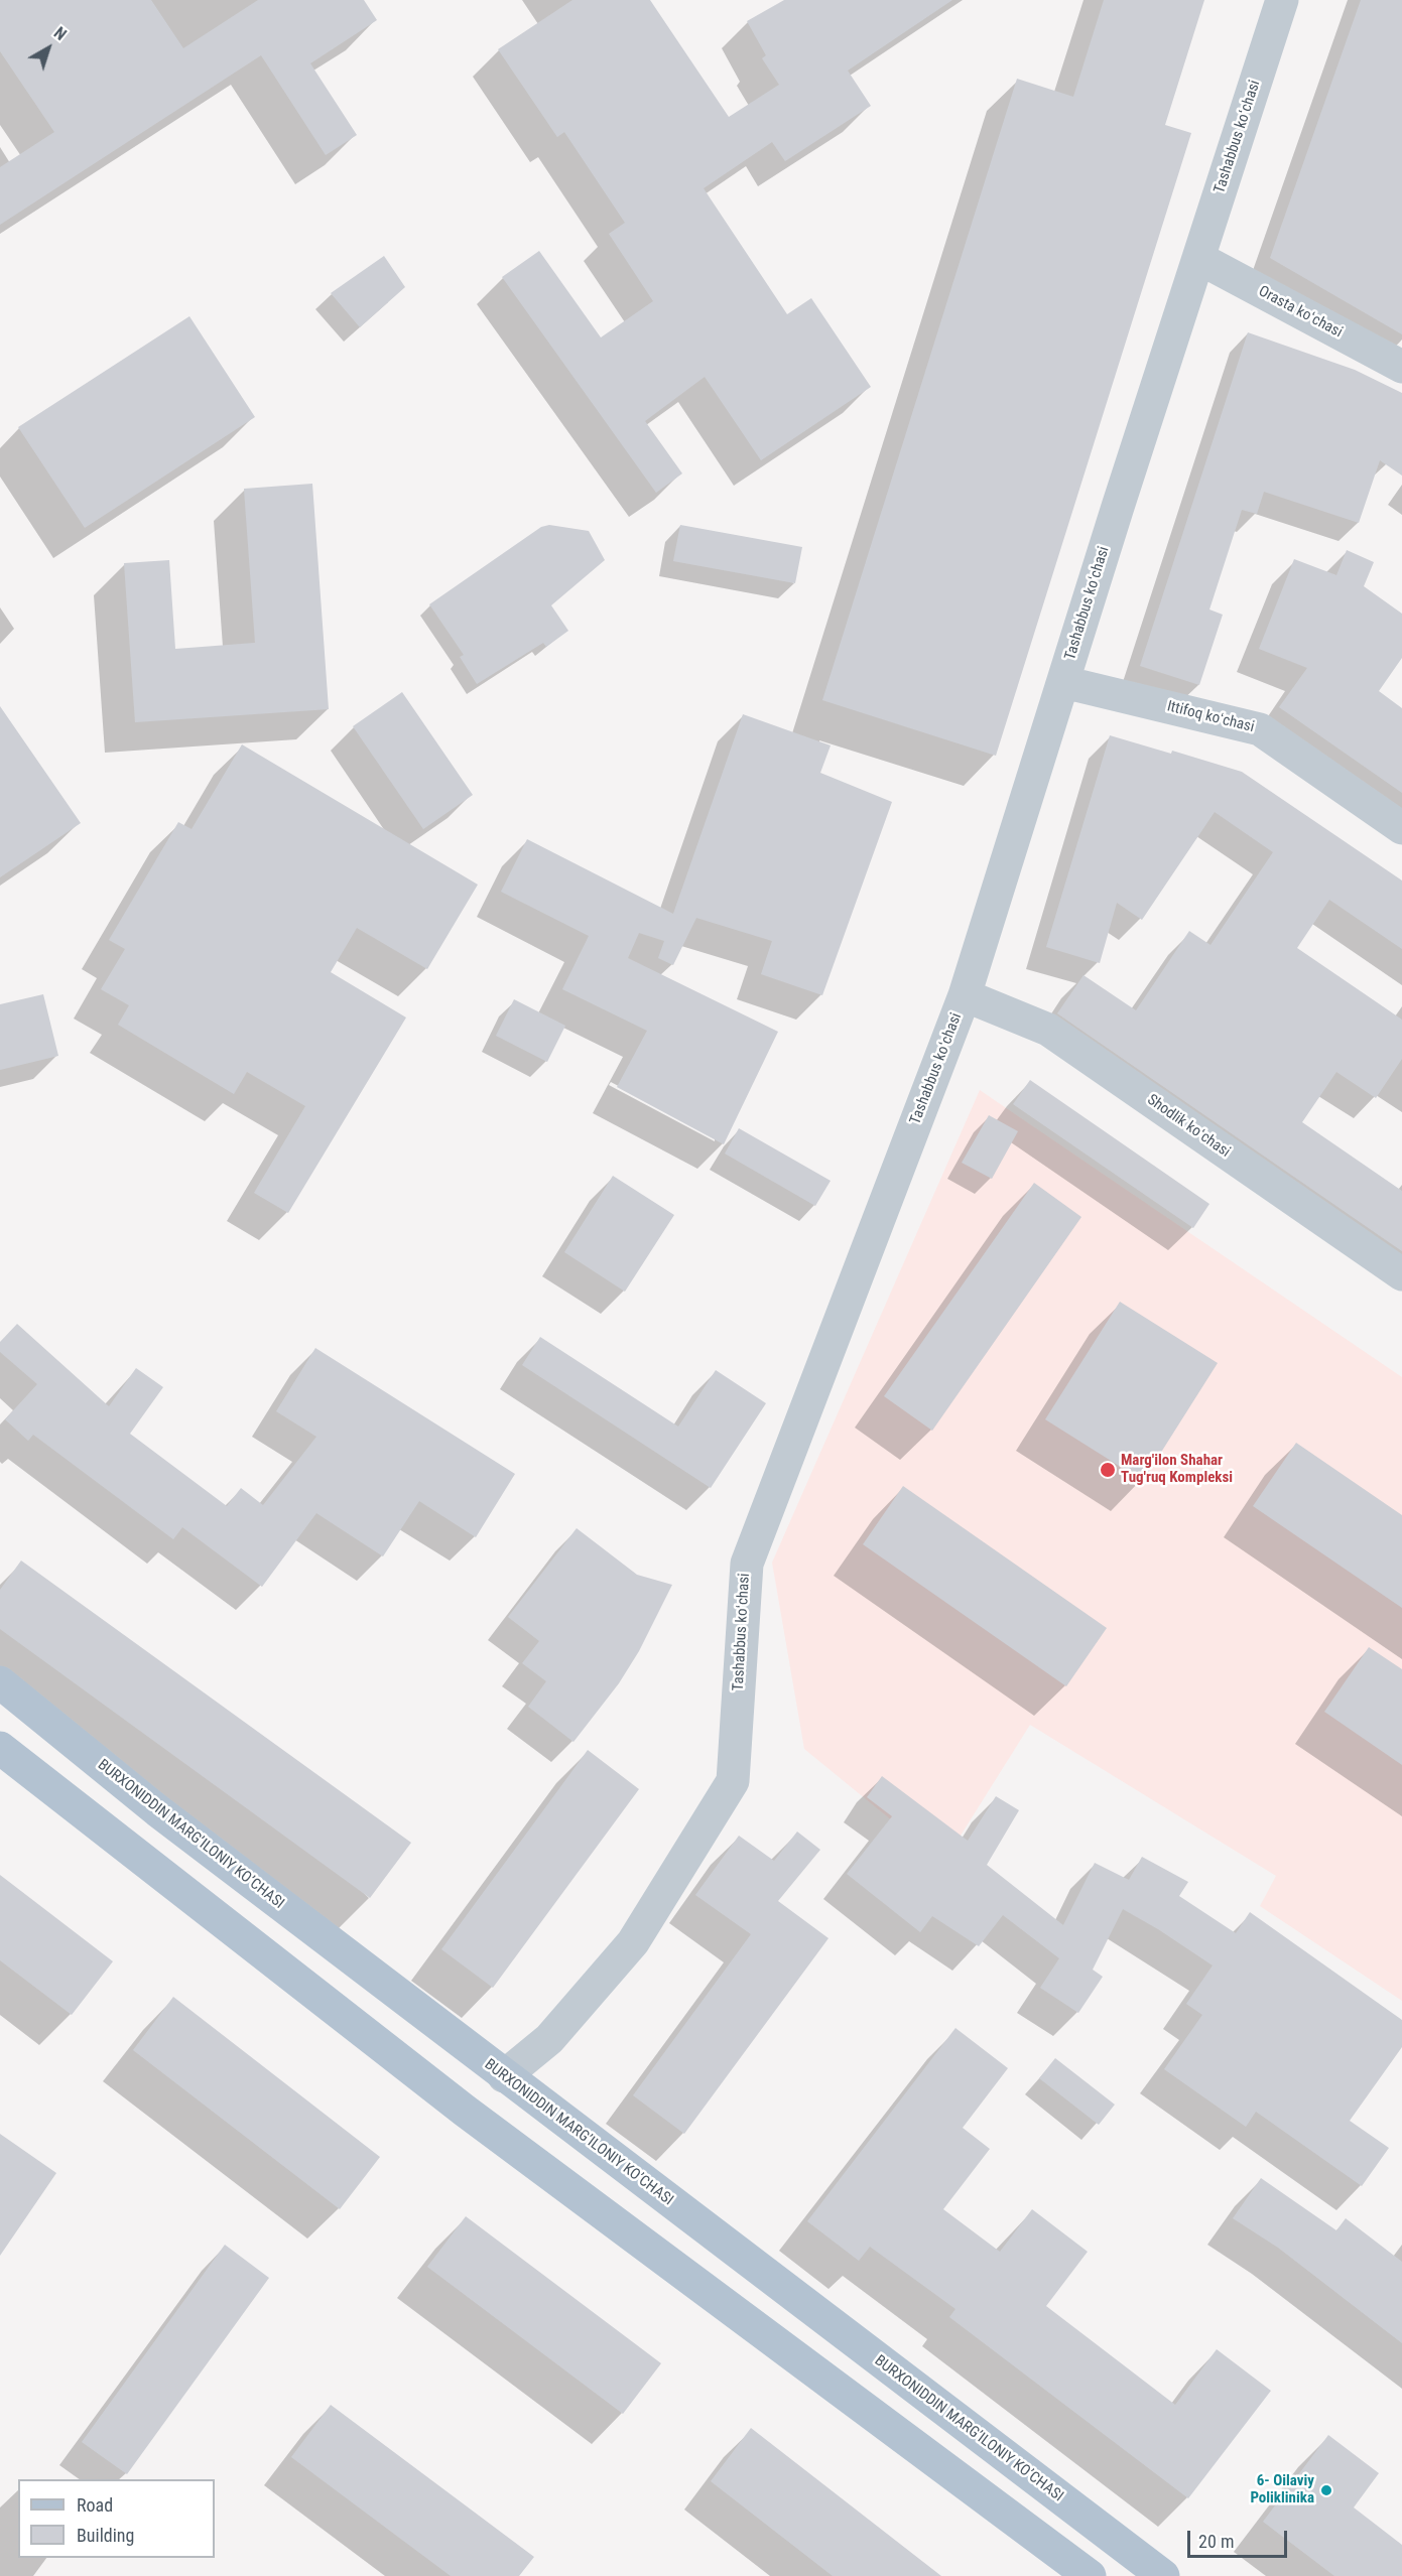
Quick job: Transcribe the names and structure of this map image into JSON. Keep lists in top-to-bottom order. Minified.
{"streets":{"main road":["BURXONIDDIN MARG’ILONIY KO’CHASI"],"street":["Tashabbus koʻchasi","Orasta koʻchasi","Ittifoq koʻchasi","Shodlik koʻchasi"]},"crossings":[["Tashabbus koʻchasi","Orasta koʻchasi"],["Tashabbus koʻchasi","Ittifoq koʻchasi"],["Tashabbus koʻchasi","Shodlik koʻchasi"],["Tashabbus koʻchasi","BURXONIDDIN MARG’ILONIY KO’CHASI"]],"places":["Marg'ilon Shahar Tug'ruq Kompleksi","6- Oilaviy Poliklinika"],"legend":["Road","Building"],"scale_bar":"20 m","north":"top right"}
